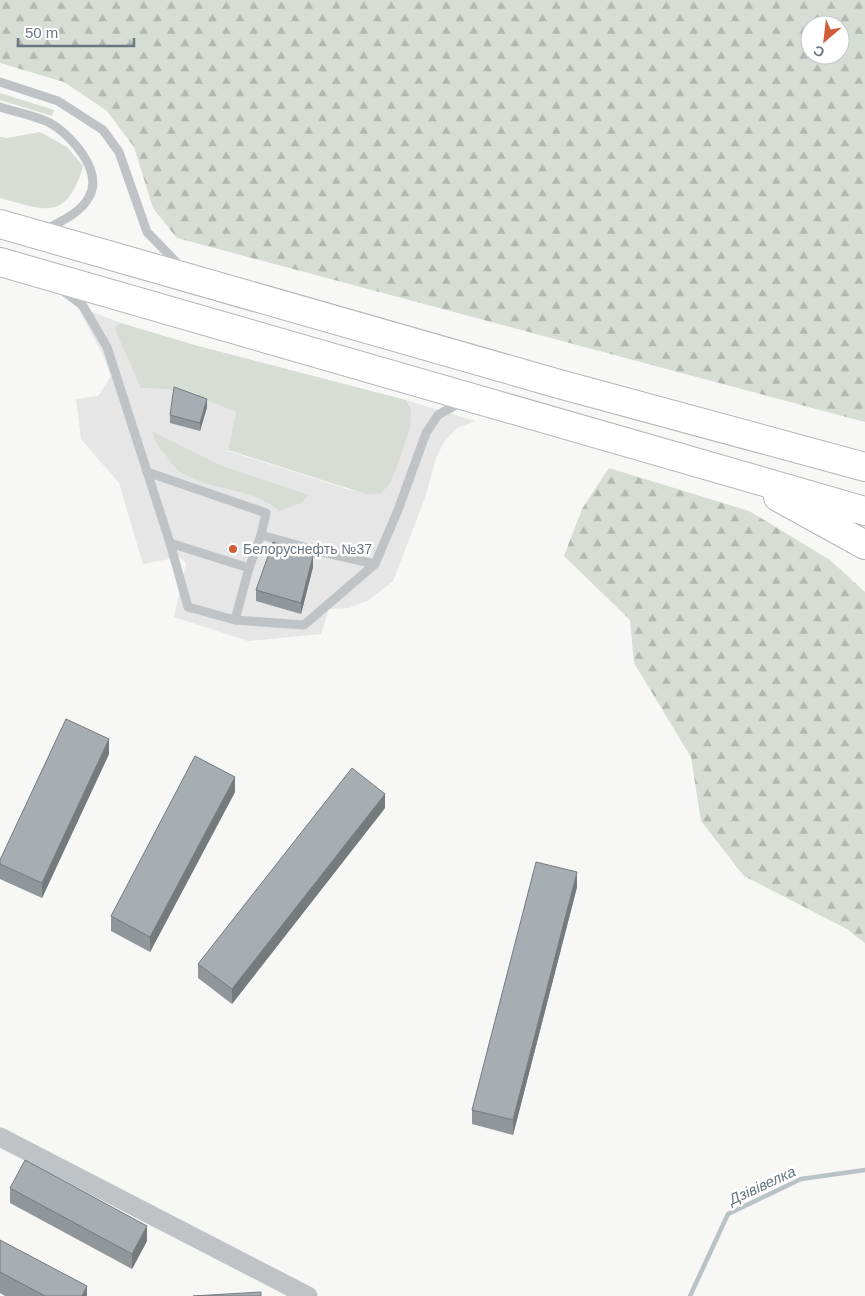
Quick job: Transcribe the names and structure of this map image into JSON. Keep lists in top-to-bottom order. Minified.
{"water":["Дзівівелка"],"places":["Белоруснефть №37"],"scale_bar":"50 m","north":"bottom left"}
